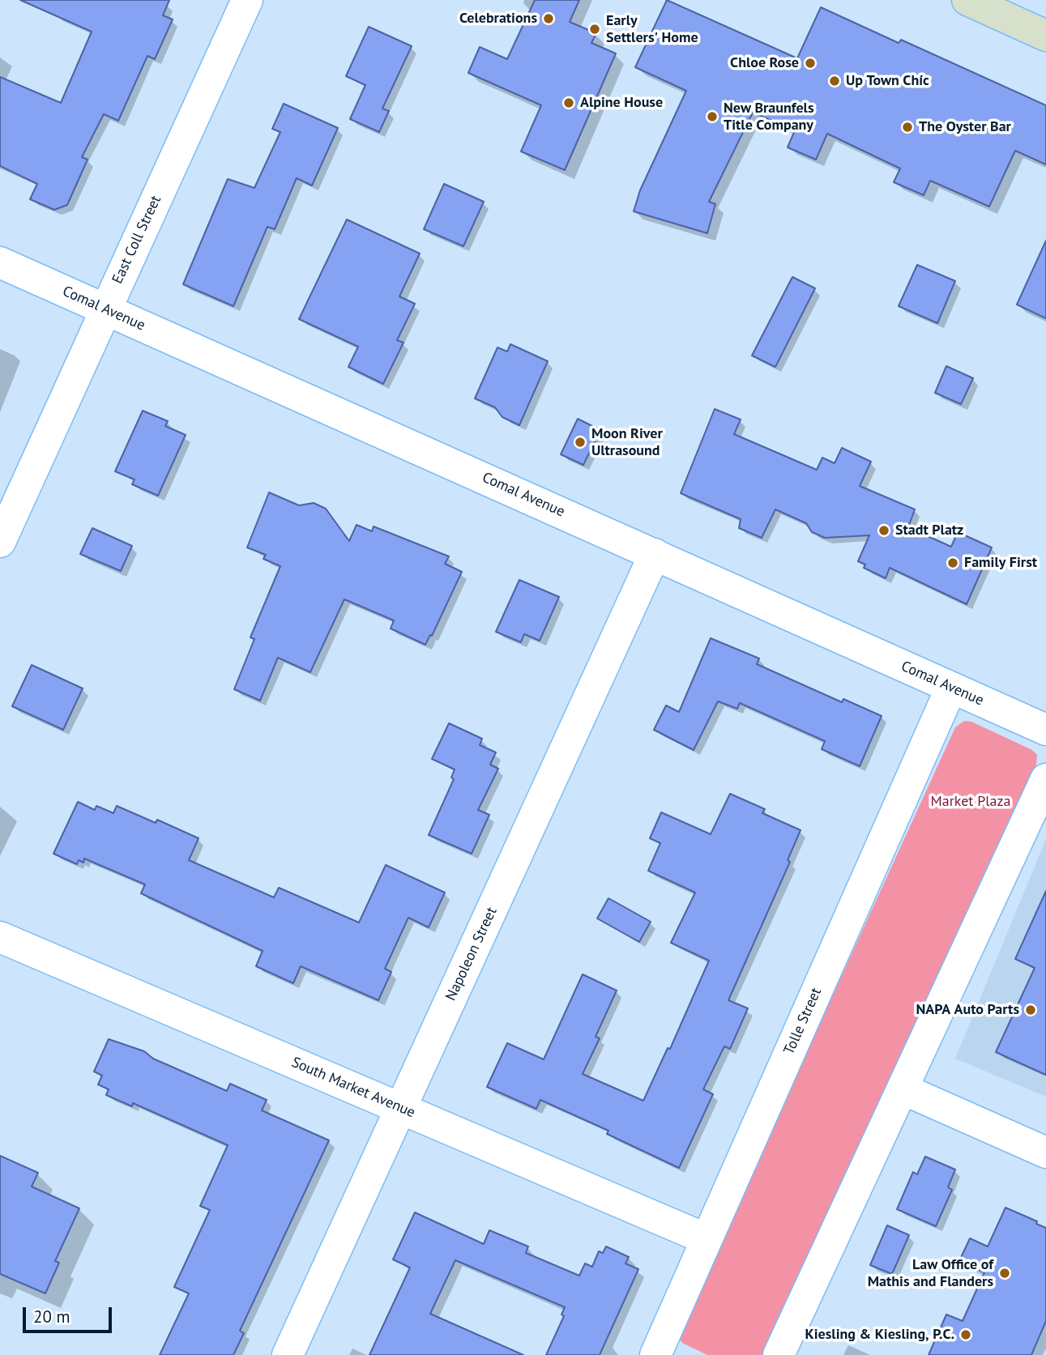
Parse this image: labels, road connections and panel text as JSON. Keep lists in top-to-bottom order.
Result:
{
  "streets": {
    "street": [
      "East Coll Street",
      "Comal Avenue",
      "Napoleon Street",
      "Tolle Street",
      "South Market Avenue"
    ]
  },
  "crossings": [
    ["East Coll Street", "Comal Avenue"],
    ["Comal Avenue", "Napoleon Street"],
    ["Comal Avenue", "Tolle Street"],
    ["Napoleon Street", "South Market Avenue"],
    ["Tolle Street", "South Market Avenue"]
  ],
  "parks": ["Market Plaza"],
  "places": [
    "Celebrations",
    "Early Settlers' Home",
    "Chloe Rose",
    "Up Town Chíc",
    "Alpine House",
    "New Braunfels Title Company",
    "The Oyster Bar",
    "Moon River Ultrasound",
    "Stadt Platz",
    "Family First",
    "NAPA Auto Parts",
    "Law Office of Mathis and Flanders",
    "Kiesling & Kiesling, P.C."
  ],
  "scale_bar": "20 m"
}
